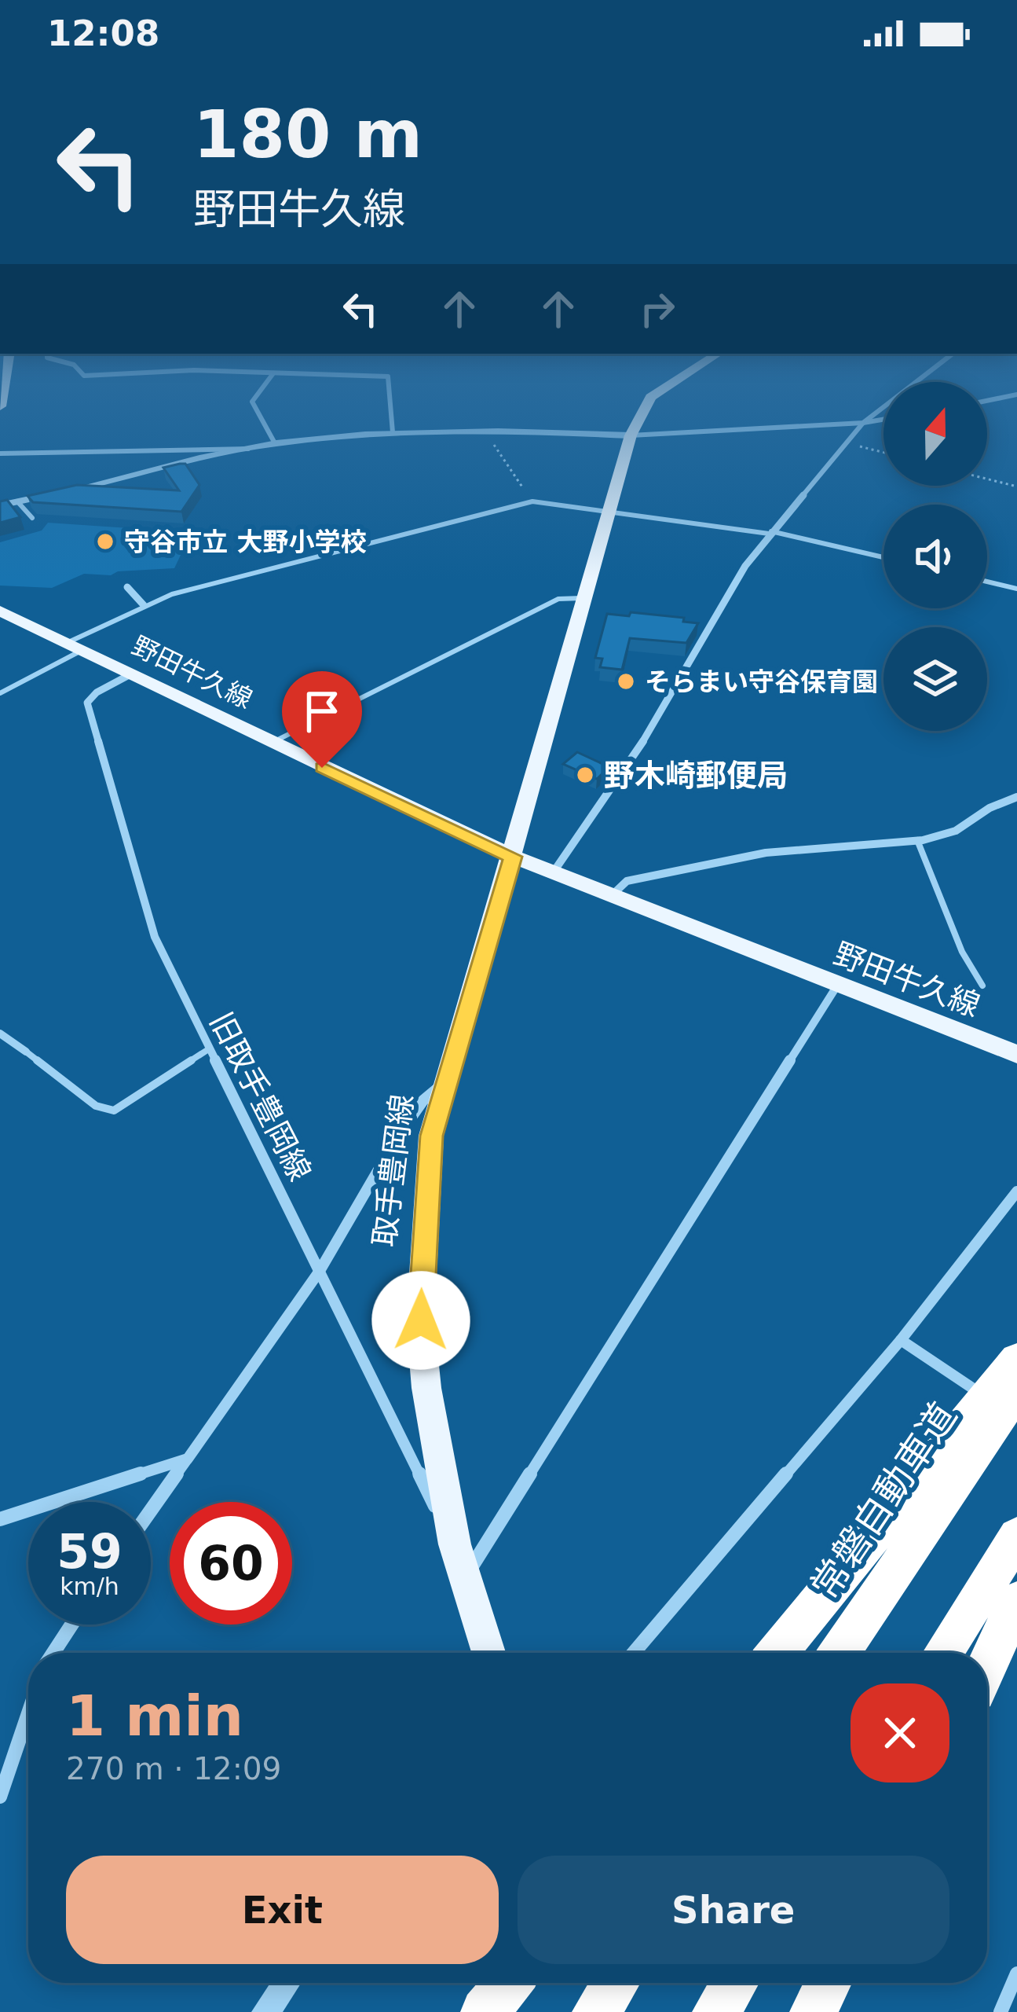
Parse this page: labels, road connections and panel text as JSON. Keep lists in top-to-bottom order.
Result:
{
  "streets": {
    "highway": ["常磐自動車道"],
    "main road": ["野田牛久線", "取手豊岡線"],
    "street": ["旧取手豊岡線"]
  },
  "crossings": [
    ["野田牛久線", "旧取手豊岡線"],
    ["野田牛久線", "取手豊岡線"],
    ["旧取手豊岡線", "取手豊岡線"]
  ],
  "places": ["守谷市立 大野小学校", "そらまい守谷保育園", "野木崎郵便局"],
  "north": "top",
  "page": {
    "status": "12:08",
    "turn": ["180 m", "野田牛久線"],
    "speed": "59 km/h",
    "limit": "60",
    "heading": ["1 min", "270 m · 12:09"],
    "buttons": ["Exit", "Share"]
  }
}
